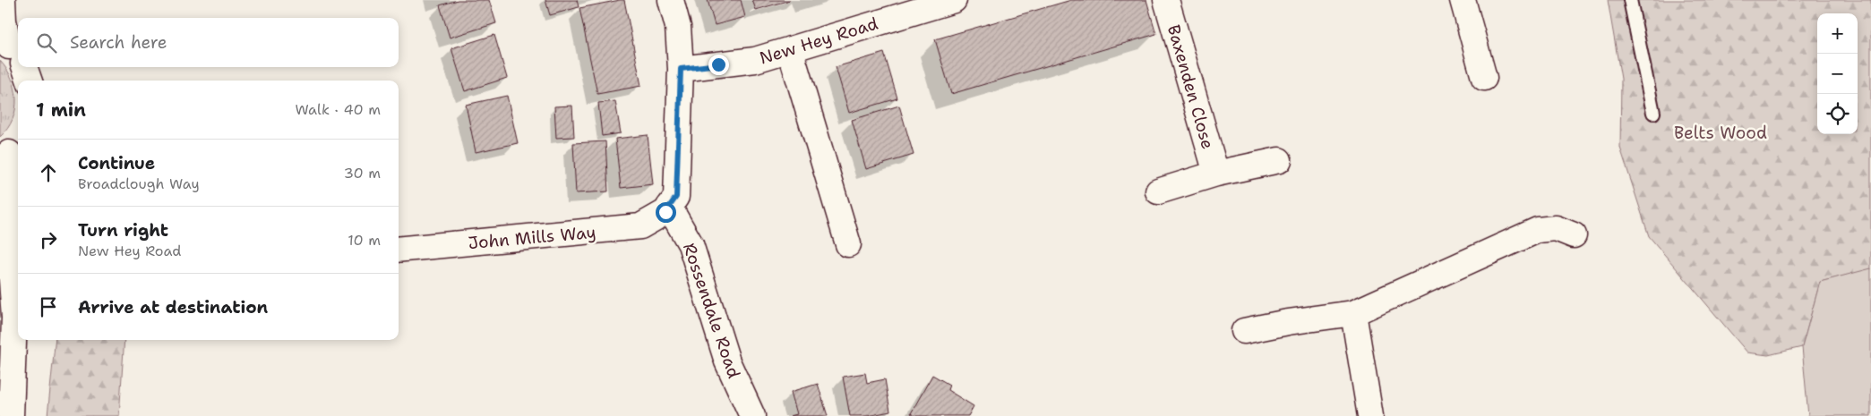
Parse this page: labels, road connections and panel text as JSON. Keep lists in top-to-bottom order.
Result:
{
  "streets": {
    "street": [
      "New Hey Road",
      "Baxenden Close",
      "John Mills Way",
      "Rossendale Road"
    ]
  },
  "crossings": [
    ["John Mills Way", "Rossendale Road"]
  ],
  "parks": ["Belts Wood"],
  "page": {
    "map_buttons": ["+", "−"],
    "search": "Search here",
    "heading": ["1 min", "Walk · 40 m"],
    "list": [
      ["Continue", "Broadclough Way", "30 m"],
      ["Turn right", "New Hey Road", "10 m"],
      "Arrive at destination"
    ]
  }
}
